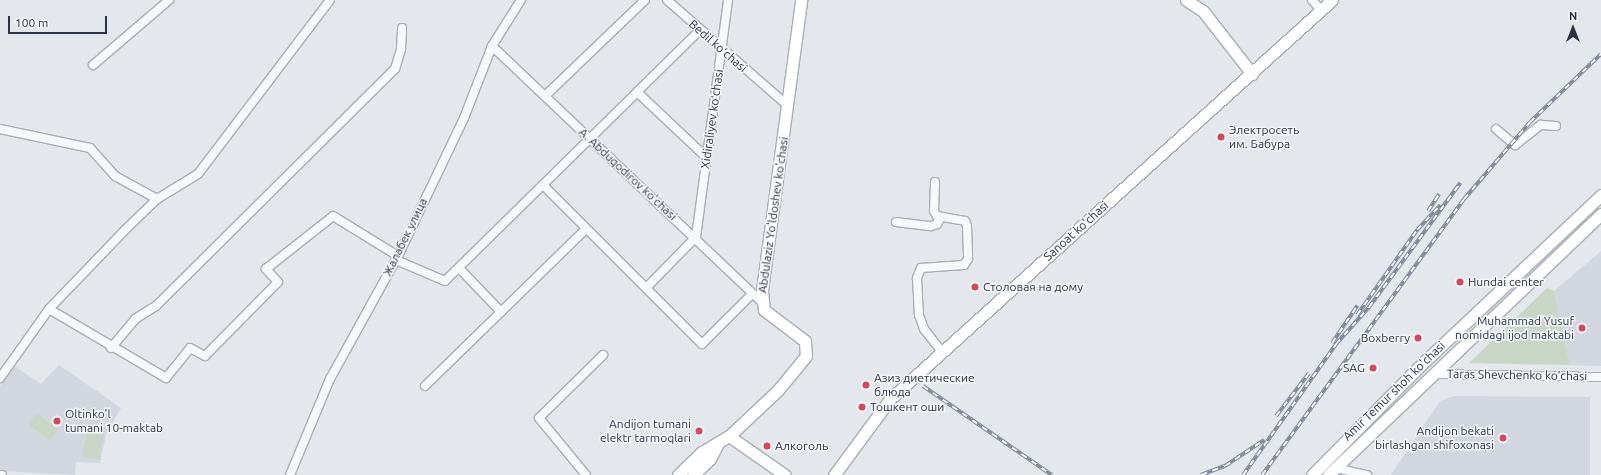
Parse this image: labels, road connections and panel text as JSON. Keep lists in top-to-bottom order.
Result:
{
  "streets": {
    "main road": ["Abdulaziz Yoʻldoshev koʻchasi", "Sanoat ko'chasi", "Amir Temur shoh ko'chasi"],
    "street": [
      "Bedil koʻchasi",
      "Xidiraliyev koʻchasi",
      "A. Abduqodirov koʻchasi",
      "Жалабек улица",
      "Taras Shevchenko ko'chasi"
    ]
  },
  "crossings": [
    ["Bedil koʻchasi", "Xidiraliyev koʻchasi"],
    ["Bedil koʻchasi", "Abdulaziz Yoʻldoshev koʻchasi"],
    ["Xidiraliyev koʻchasi", "A. Abduqodirov koʻchasi"],
    ["A. Abduqodirov koʻchasi", "Abdulaziz Yoʻldoshev koʻchasi"],
    ["A. Abduqodirov koʻchasi", "Жалабек улица"],
    ["Taras Shevchenko ko'chasi", "Amir Temur shoh ko'chasi"]
  ],
  "places": [
    "Электросеть им. Бабура",
    "Hundai center",
    "Столовая на дому",
    "Muhammad Yusuf nomidagi ijod maktabi",
    "Boxberry",
    "SAG",
    "Азиз диетические блюда",
    "Тошкент оши",
    "Oltinko'l tumani 10-maktab",
    "Andijon tumani elektr tarmoqlari",
    "Аndijon bekati birlashgan shifoxonasi",
    "Алкоголь"
  ],
  "scale_bar": "100 m",
  "north": "top"
}
